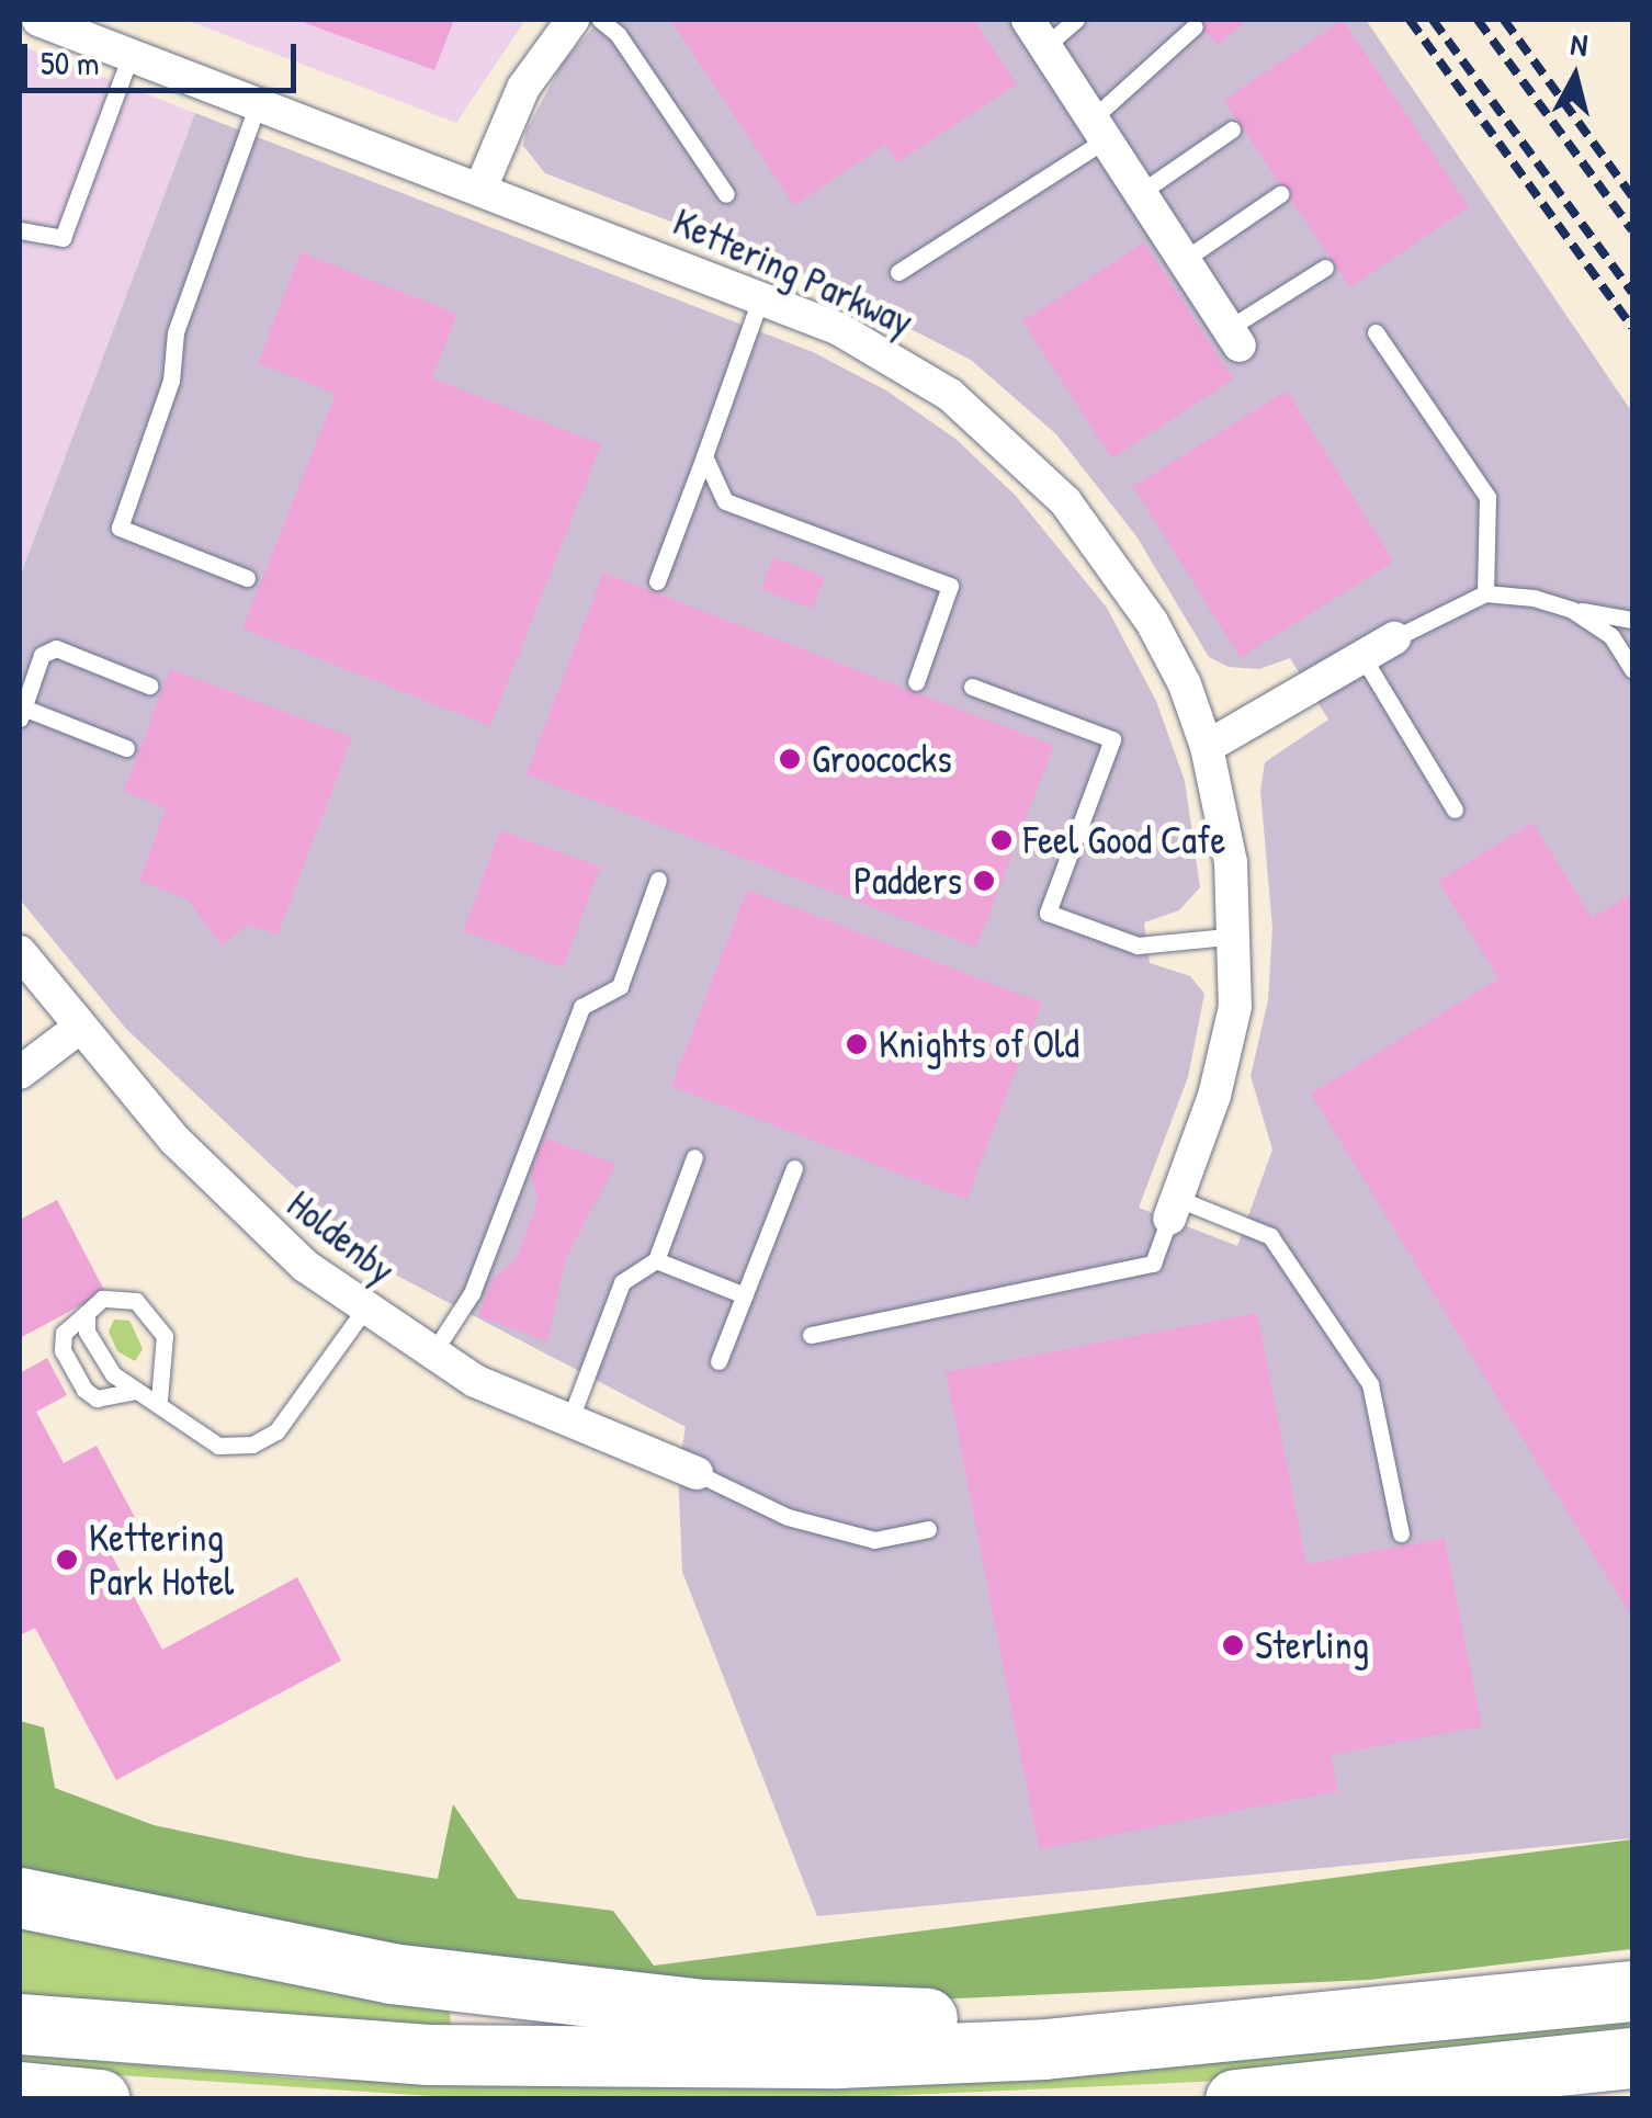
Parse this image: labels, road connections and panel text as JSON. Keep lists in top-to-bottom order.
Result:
{
  "streets": {
    "street": ["Kettering Parkway", "Holdenby"]
  },
  "places": [
    "Groococks",
    "Feel Good Cafe",
    "Padders",
    "Knights of Old",
    "Kettering Park Hotel",
    "Sterling"
  ],
  "scale_bar": "50 m",
  "north": "top"
}
